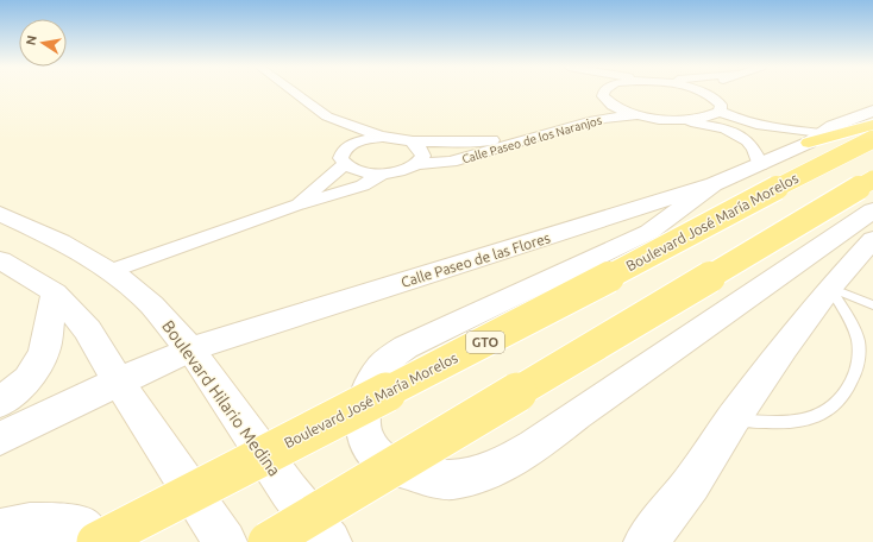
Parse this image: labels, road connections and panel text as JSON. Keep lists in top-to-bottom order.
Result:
{
  "streets": {
    "main road": ["Boulevard José María Morelos", "GTO"],
    "street": ["Calle Paseo de los Naranjos", "Calle Paseo de las Flores", "Boulevard Hilario Medina"]
  },
  "crossings": [
    ["Calle Paseo de las Flores", "Boulevard Hilario Medina"]
  ],
  "north": "left"
}
